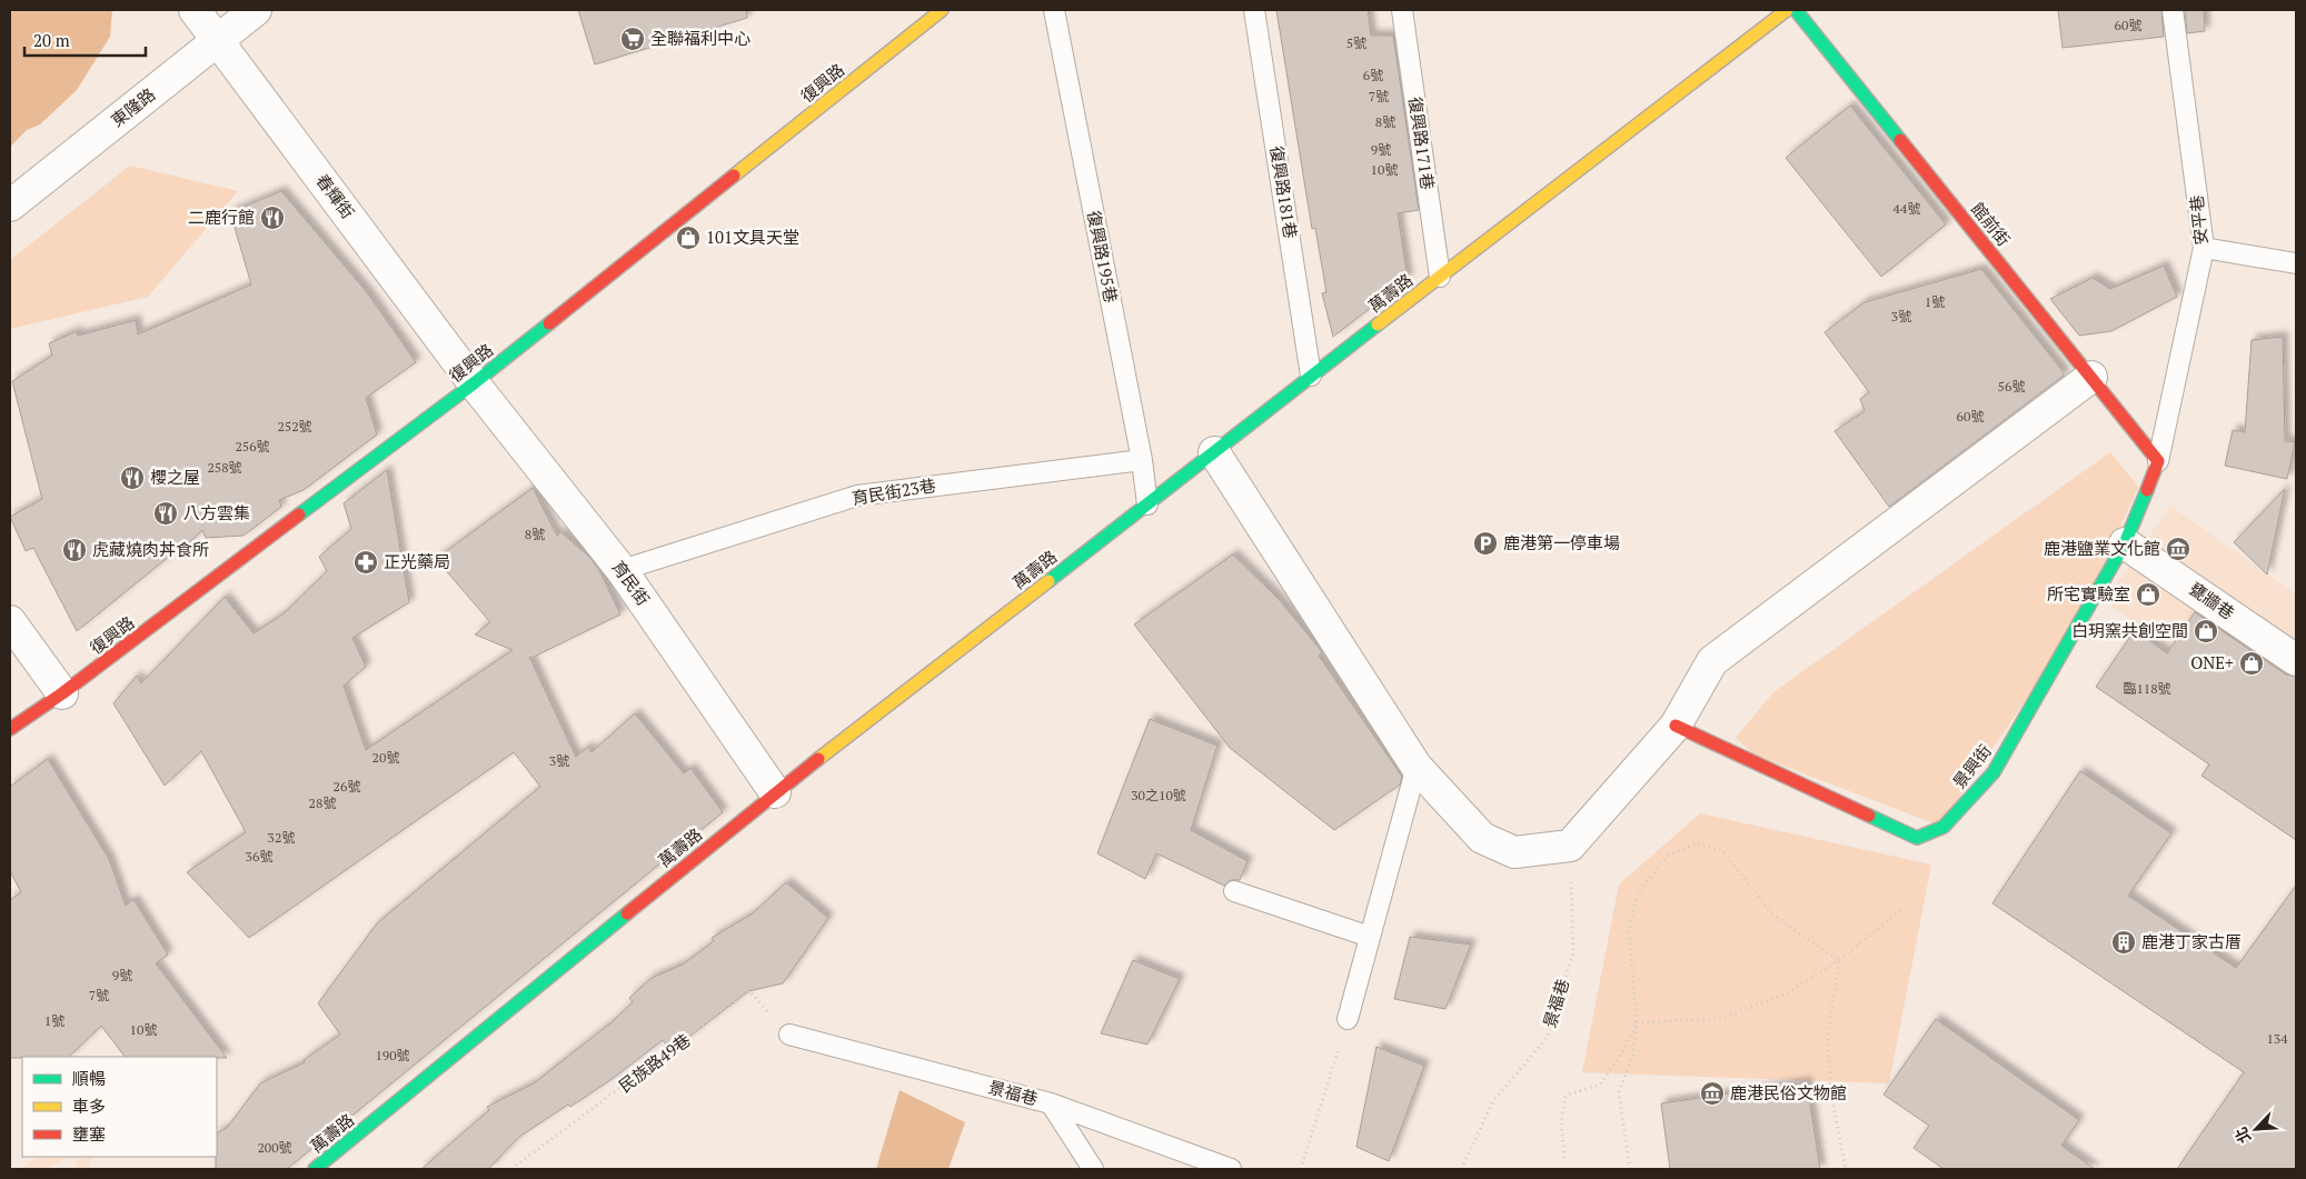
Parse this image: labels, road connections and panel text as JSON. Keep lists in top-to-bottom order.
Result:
{
  "streets": {
    "street": [
      "復興路",
      "東隆路",
      "春輝街",
      "館前街",
      "萬壽路",
      "育民街",
      "甕牆巷",
      "景興街"
    ],
    "lane": [
      "復興路171巷",
      "復興路181巷",
      "安平巷",
      "復興路195巷",
      "育民街23巷",
      "景福巷"
    ],
    "path": ["民族路49巷"]
  },
  "crossings": [
    ["復興路", "春輝街"],
    ["復興路", "育民街"],
    ["東隆路", "春輝街"],
    ["復興路171巷", "萬壽路"],
    ["復興路181巷", "萬壽路"],
    ["春輝街", "育民街"],
    ["安平巷", "館前街"],
    ["安平巷", "景興街"],
    ["館前街", "景興街"],
    ["復興路195巷", "萬壽路"],
    ["復興路195巷", "育民街23巷"],
    ["萬壽路", "育民街"],
    ["育民街23巷", "育民街"],
    ["甕牆巷", "景興街"],
    ["景福巷", "民族路49巷"]
  ],
  "places": {
    "supermarket": ["全聯福利中心"],
    "restaurant": [
      "二鹿行館",
      "櫻之屋",
      "八方雲集",
      "虎藏燒肉丼食所"
    ],
    "shop": [
      "101文具天堂",
      "所宅實驗室",
      "白玥窯共創空間",
      "ONE+"
    ],
    "parking": ["鹿港第一停車場"],
    "museum": ["鹿港鹽業文化館", "鹿港民俗文物館"],
    "pharmacy": ["正光藥局"],
    "building": ["鹿港丁家古厝"]
  },
  "house_numbers": [
    "60號",
    "5號",
    "6號",
    "7號",
    "8號",
    "9號",
    "10號",
    "44號",
    "1號",
    "3號",
    "56號",
    "60號",
    "252號",
    "256號",
    "258號",
    "8號",
    "臨118號",
    "20號",
    "3號",
    "26號",
    "30之10號",
    "28號",
    "32號",
    "36號",
    "9號",
    "7號",
    "1號",
    "10號",
    "134",
    "190號",
    "200號"
  ],
  "legend": ["順暢", "車多", "壅塞"],
  "scale_bar": "20 m",
  "north": "bottom left"
}
